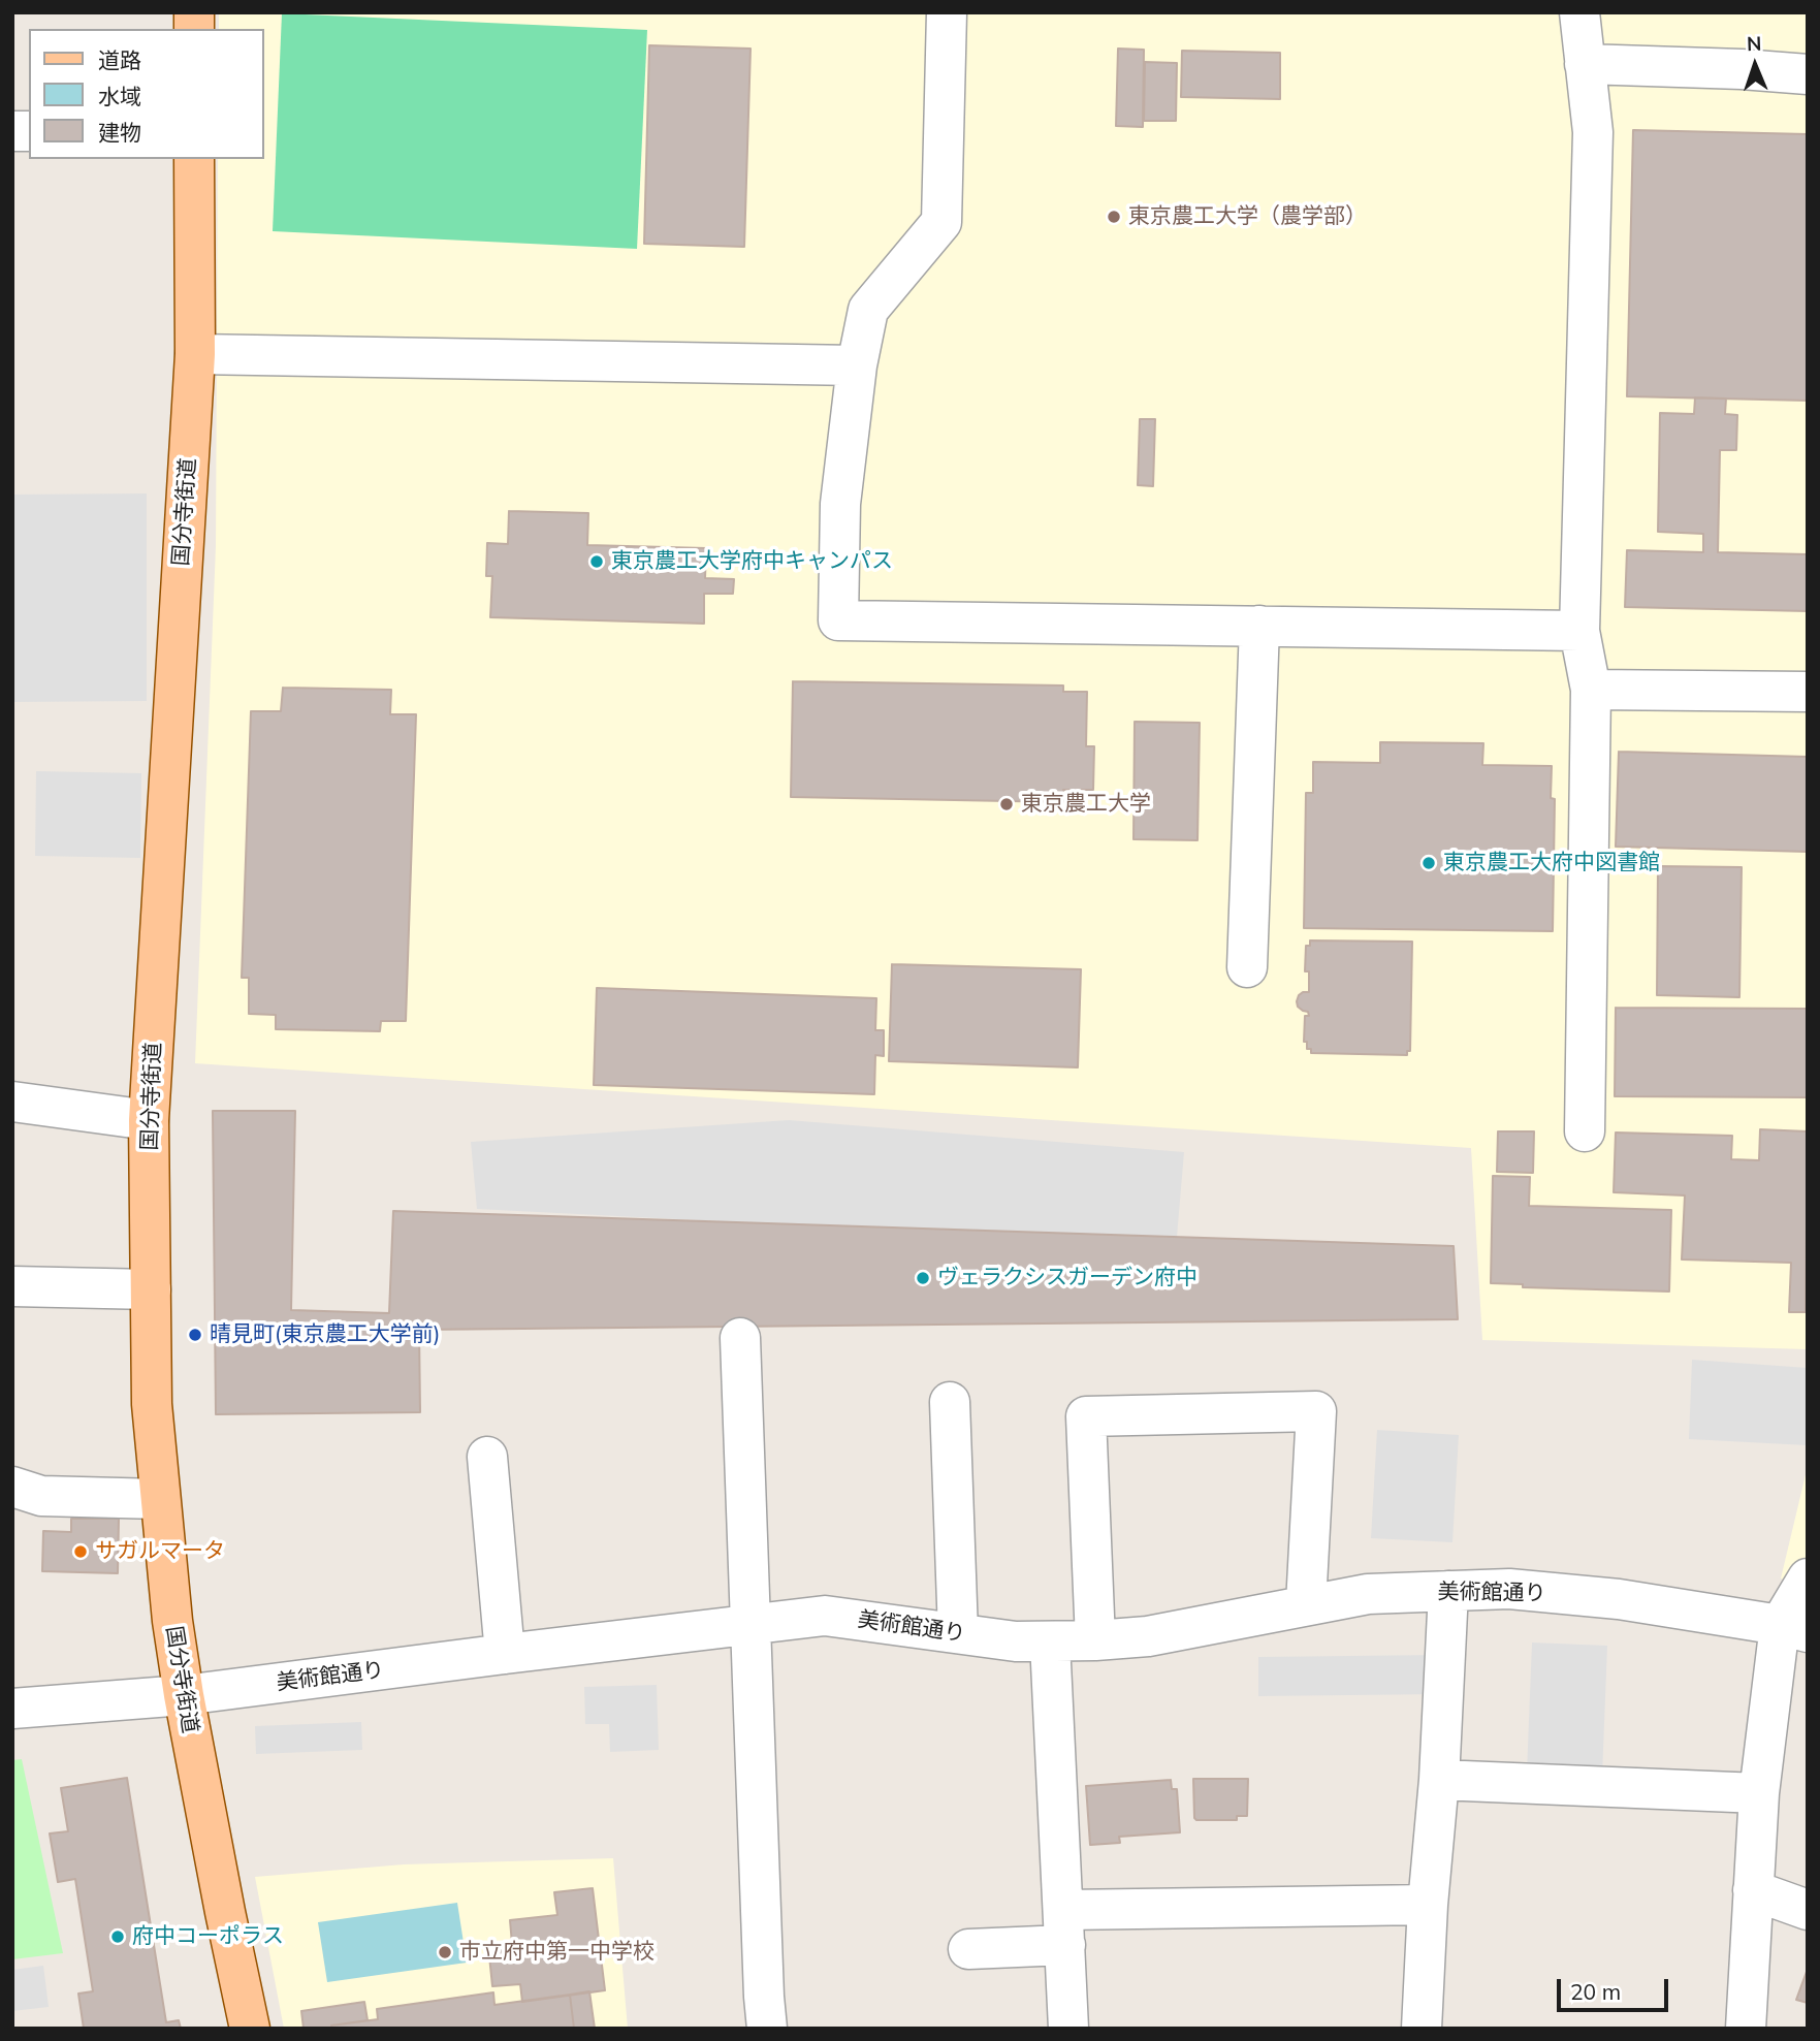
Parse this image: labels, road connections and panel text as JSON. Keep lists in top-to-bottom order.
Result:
{
  "streets": {
    "main road": ["国分寺街道"],
    "street": ["美術館通り"]
  },
  "crossings": [
    ["国分寺街道", "美術館通り"]
  ],
  "places": [
    "東京農工大学（農学部）",
    "東京農工大学府中キャンパス",
    "東京農工大学",
    "東京農工大府中図書館",
    "ヴェラクシスガーデン府中",
    "晴見町(東京農工大学前)",
    "サガルマータ",
    "府中コーポラス",
    "市立府中第一中学校"
  ],
  "legend": ["道路", "水域", "建物"],
  "scale_bar": "20 m",
  "north": "top"
}
